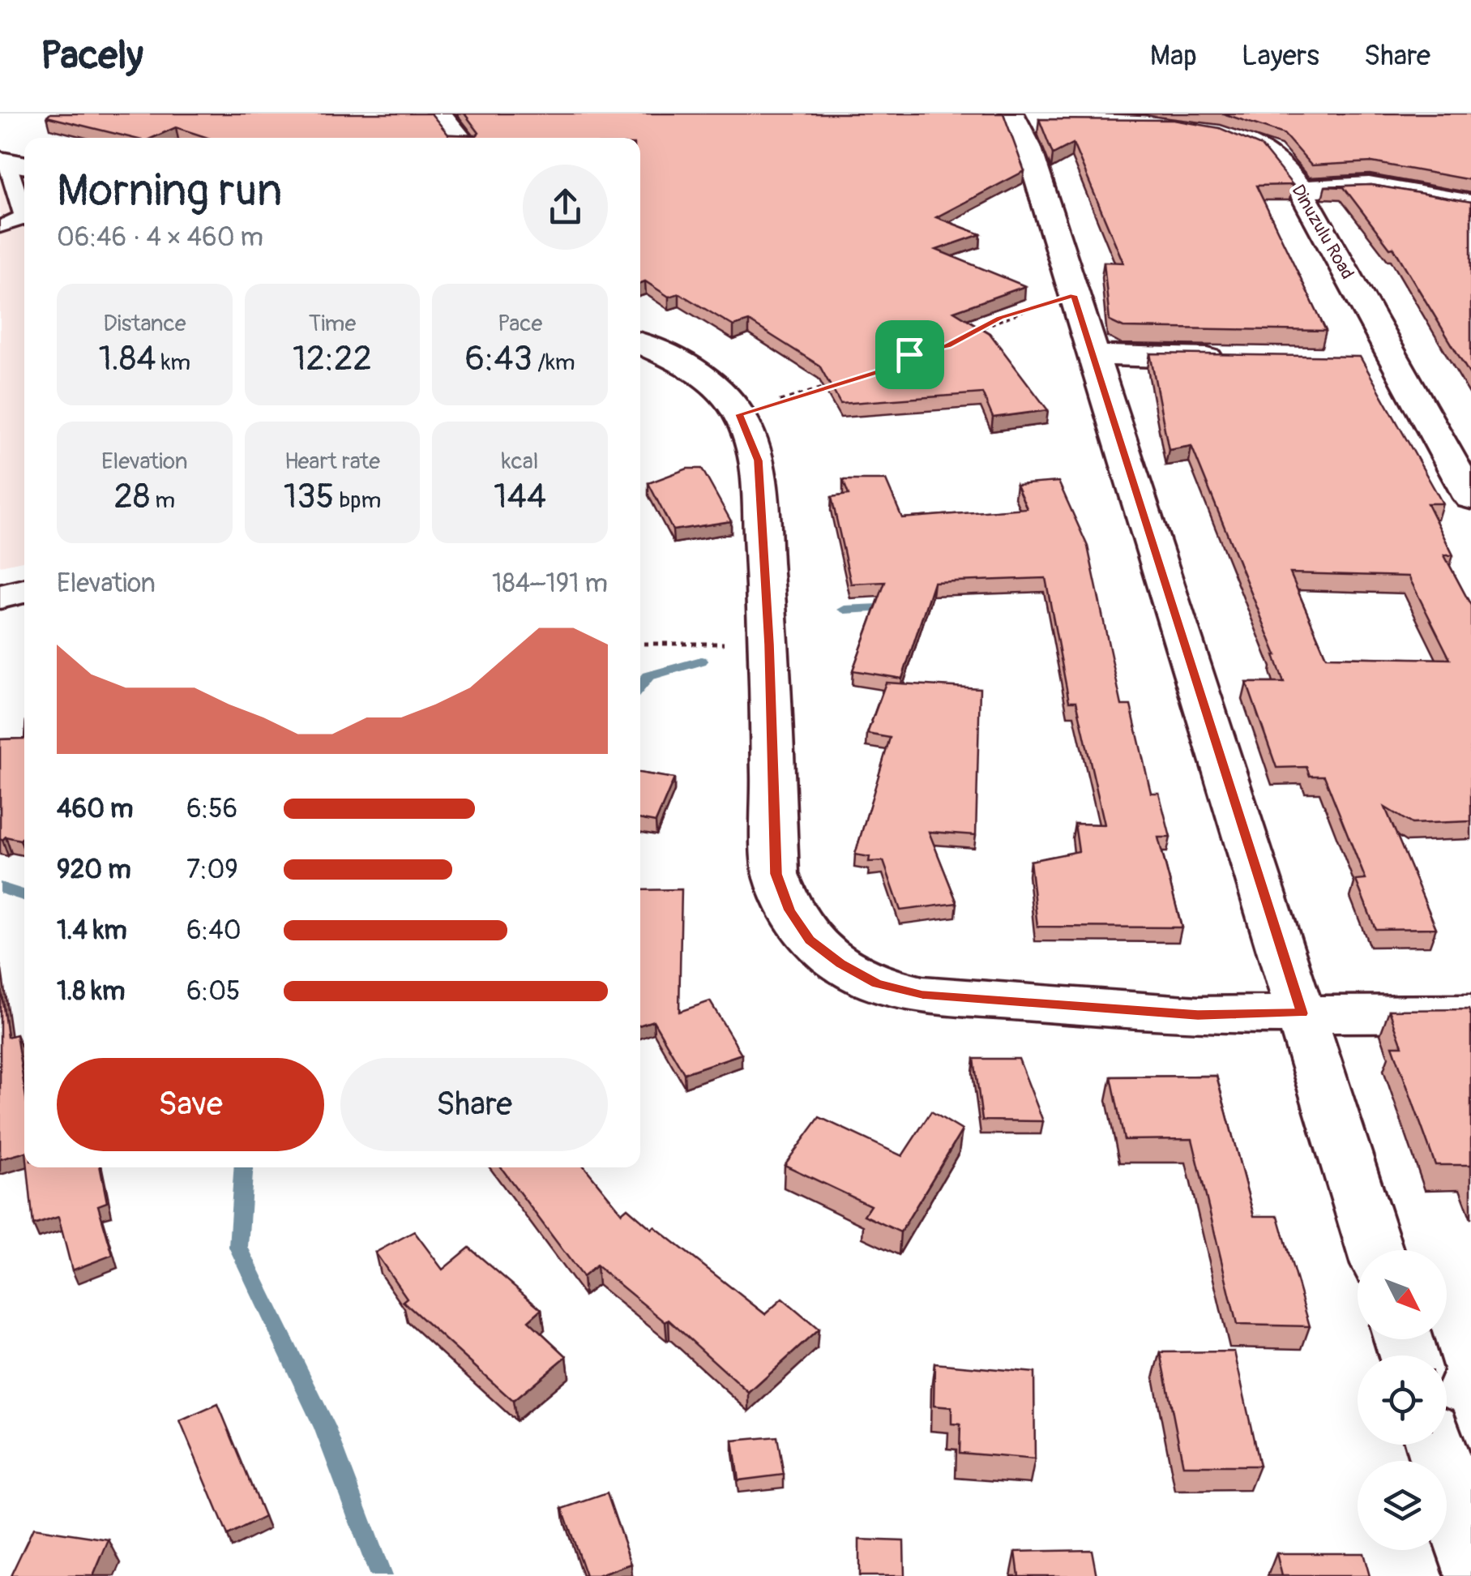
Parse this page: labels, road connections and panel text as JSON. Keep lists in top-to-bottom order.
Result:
{
  "streets": {
    "street": ["Dinuzulu Road"]
  },
  "north": "bottom right",
  "page": {
    "header": "Pacely",
    "nav": ["Map", "Layers", "Share"],
    "heading": ["Morning run", "06:46 · 4 × 460 m"],
    "stats": [
      ["Distance", "1.84 km"],
      ["Time", "12:22"],
      ["Pace", "6:43 /km"],
      ["Elevation", "28 m"],
      ["Heart rate", "135 bpm"],
      ["kcal", "144"]
    ],
    "chart": ["Elevation", "184–191 m"],
    "list": [
      {
        "name": "460 m",
        "note": "6:56"
      },
      {
        "name": "920 m",
        "note": "7:09"
      },
      {
        "name": "1.4 km",
        "note": "6:40"
      },
      {
        "name": "1.8 km",
        "note": "6:05"
      }
    ],
    "buttons": ["Save", "Share"]
  }
}
